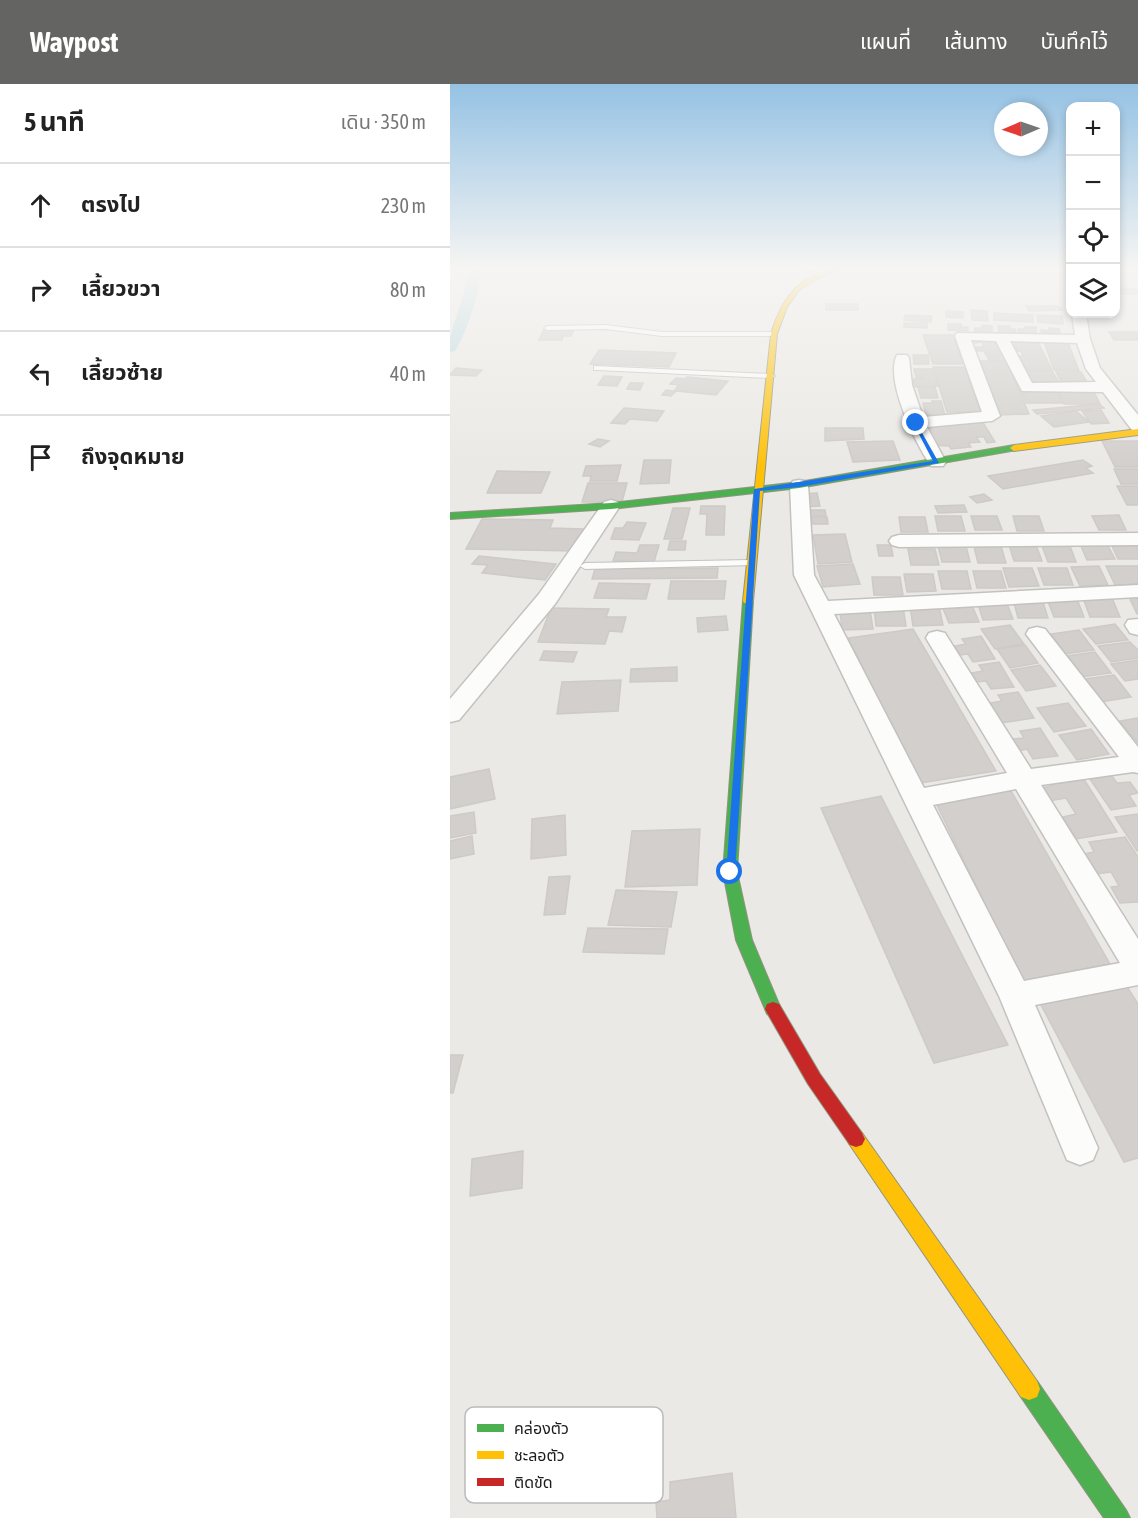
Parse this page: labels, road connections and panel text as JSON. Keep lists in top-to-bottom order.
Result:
{
  "legend": ["คล่องตัว", "ชะลอตัว", "ติดขัด"],
  "north": "left",
  "page": {
    "header": "Waypost",
    "nav": ["แผนที่", "เส้นทาง", "บันทึกไว้"],
    "heading": ["5 นาที", "เดิน · 350 m"],
    "map_buttons": ["+", "−"],
    "list": [
      ["ตรงไป", "230 m"],
      ["เลี้ยวขวา", "80 m"],
      ["เลี้ยวซ้าย", "40 m"],
      "ถึงจุดหมาย"
    ]
  }
}
